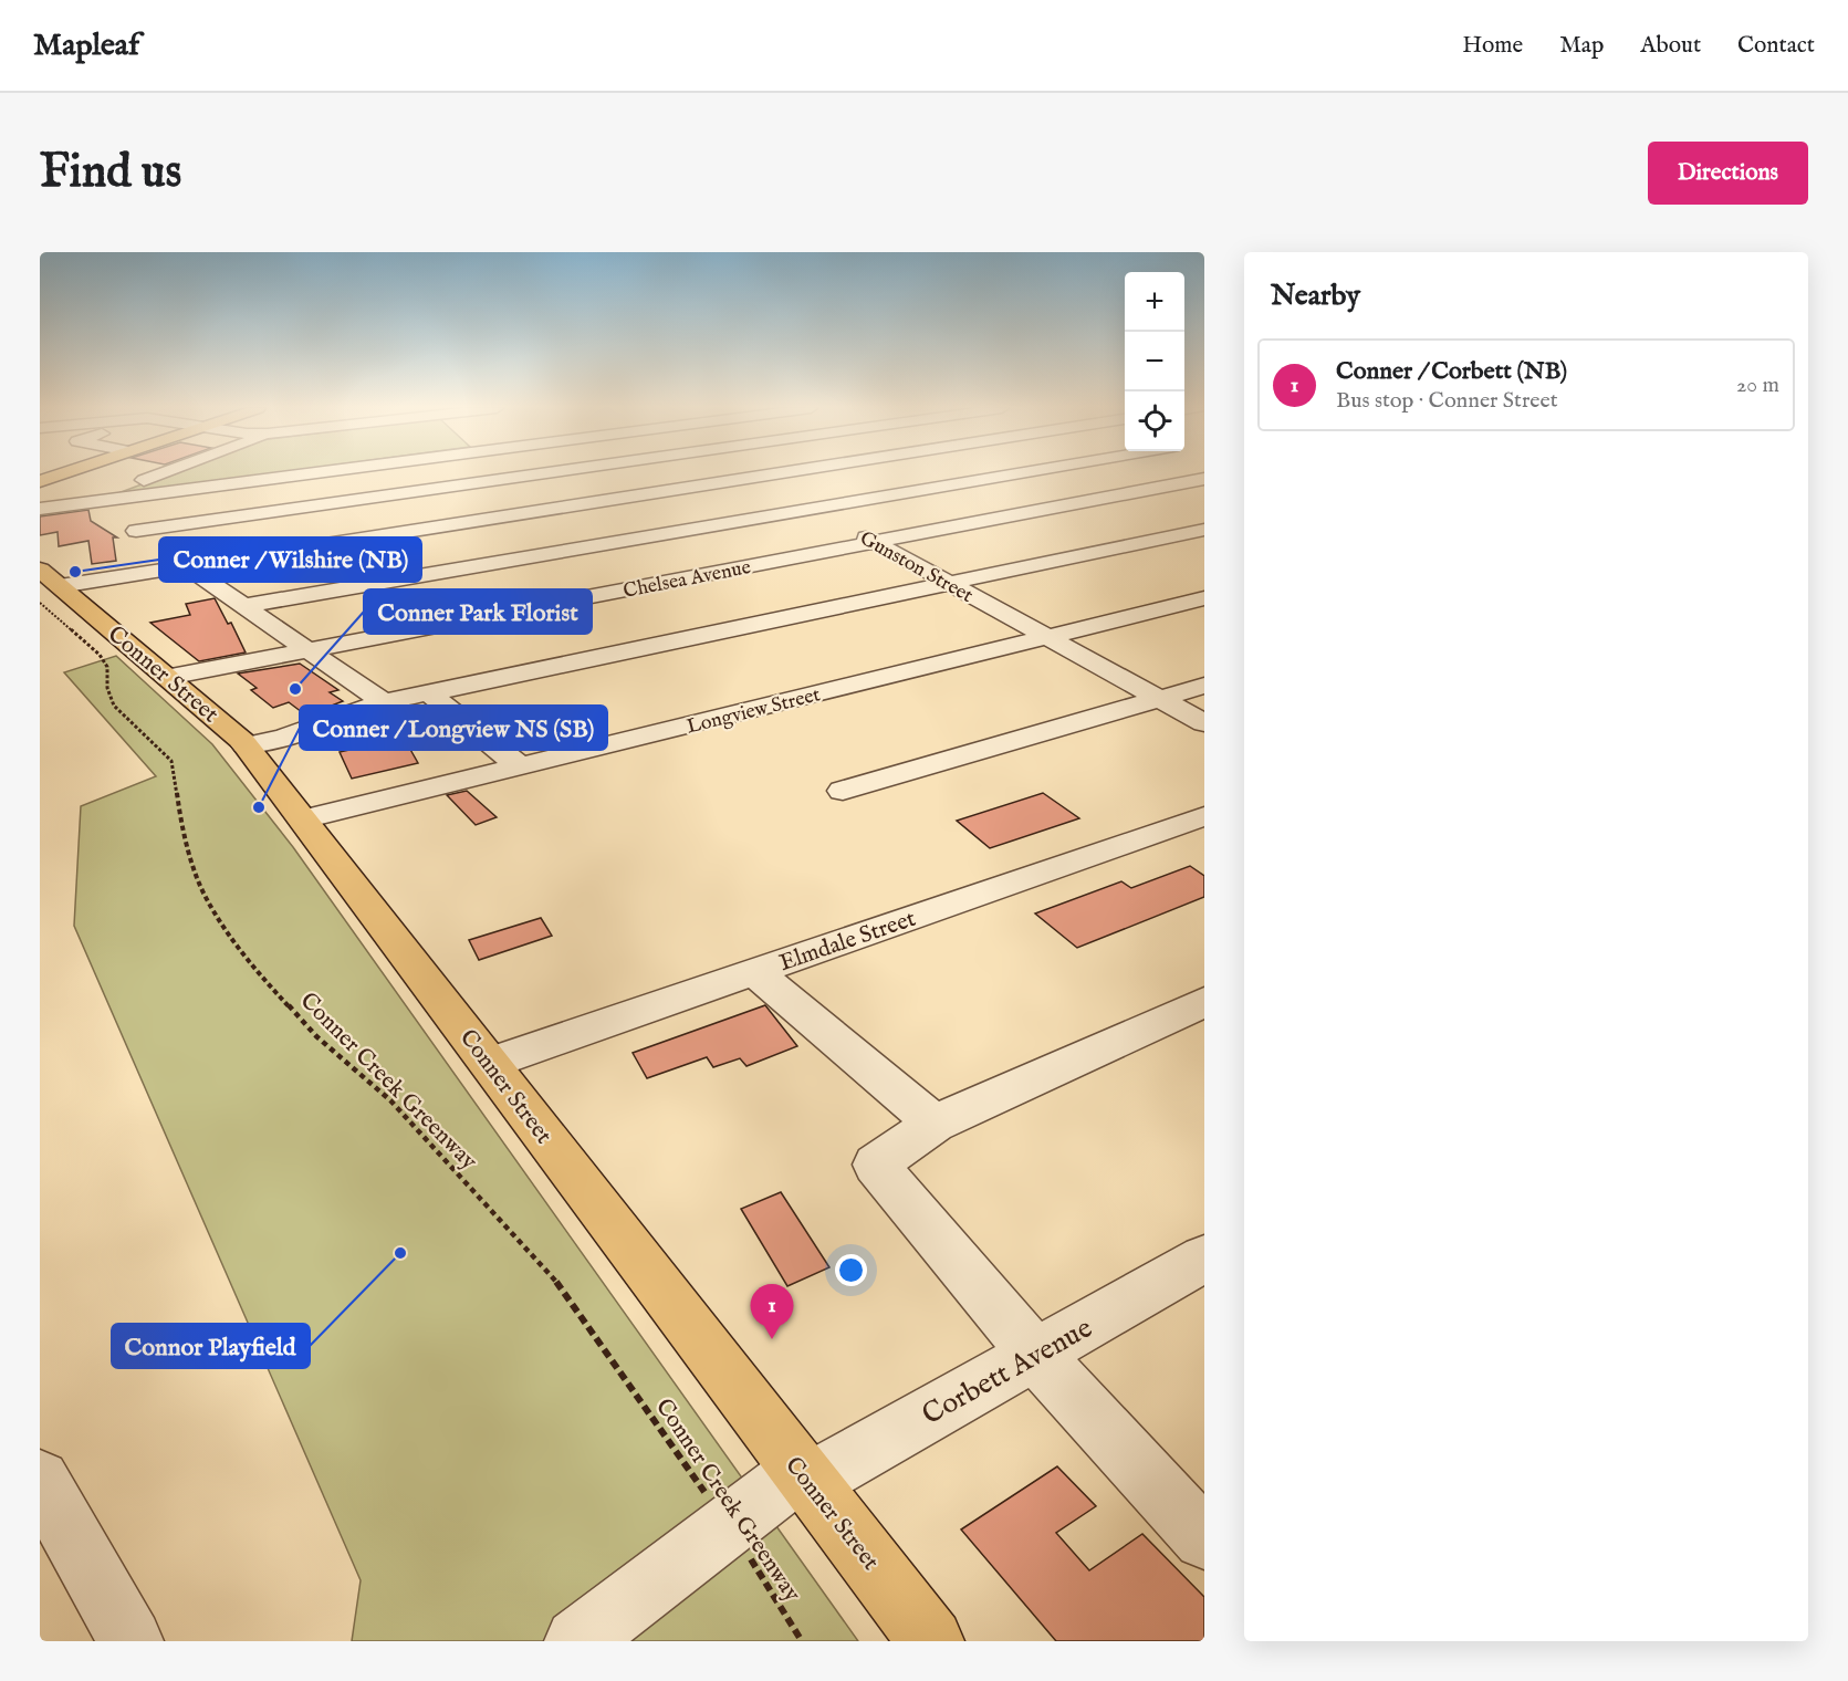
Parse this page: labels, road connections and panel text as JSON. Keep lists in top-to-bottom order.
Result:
{
  "streets": {
    "main road": ["Conner Street"],
    "street": [
      "Gunston Street",
      "Chelsea Avenue",
      "Longview Street",
      "Elmdale Street",
      "Corbett Avenue"
    ],
    "path": ["Conner Creek Greenway"]
  },
  "crossings": [
    ["Gunston Street", "Chelsea Avenue"],
    ["Gunston Street", "Longview Street"],
    ["Chelsea Avenue", "Conner Street"],
    ["Conner Street", "Longview Street"],
    ["Conner Street", "Elmdale Street"],
    ["Conner Street", "Corbett Avenue"],
    ["Conner Creek Greenway", "Corbett Avenue"]
  ],
  "places": [
    "Conner / Wilshire (NB)",
    "Conner Park Florist",
    "Conner / Longview NS (SB)",
    "Connor Playfield"
  ],
  "page": {
    "header": "Mapleaf",
    "nav": [
      "Home",
      "Map",
      "About",
      "Contact"
    ],
    "buttons": "Directions",
    "title": "Find us",
    "heading": "Nearby",
    "map_buttons": ["+", "−"],
    "list": [
      {
        "mark": "1",
        "name": "Conner / Corbett (NB)",
        "note": "Bus stop · Conner Street",
        "value": "20 m"
      }
    ],
    "pins": "1"
  }
}
